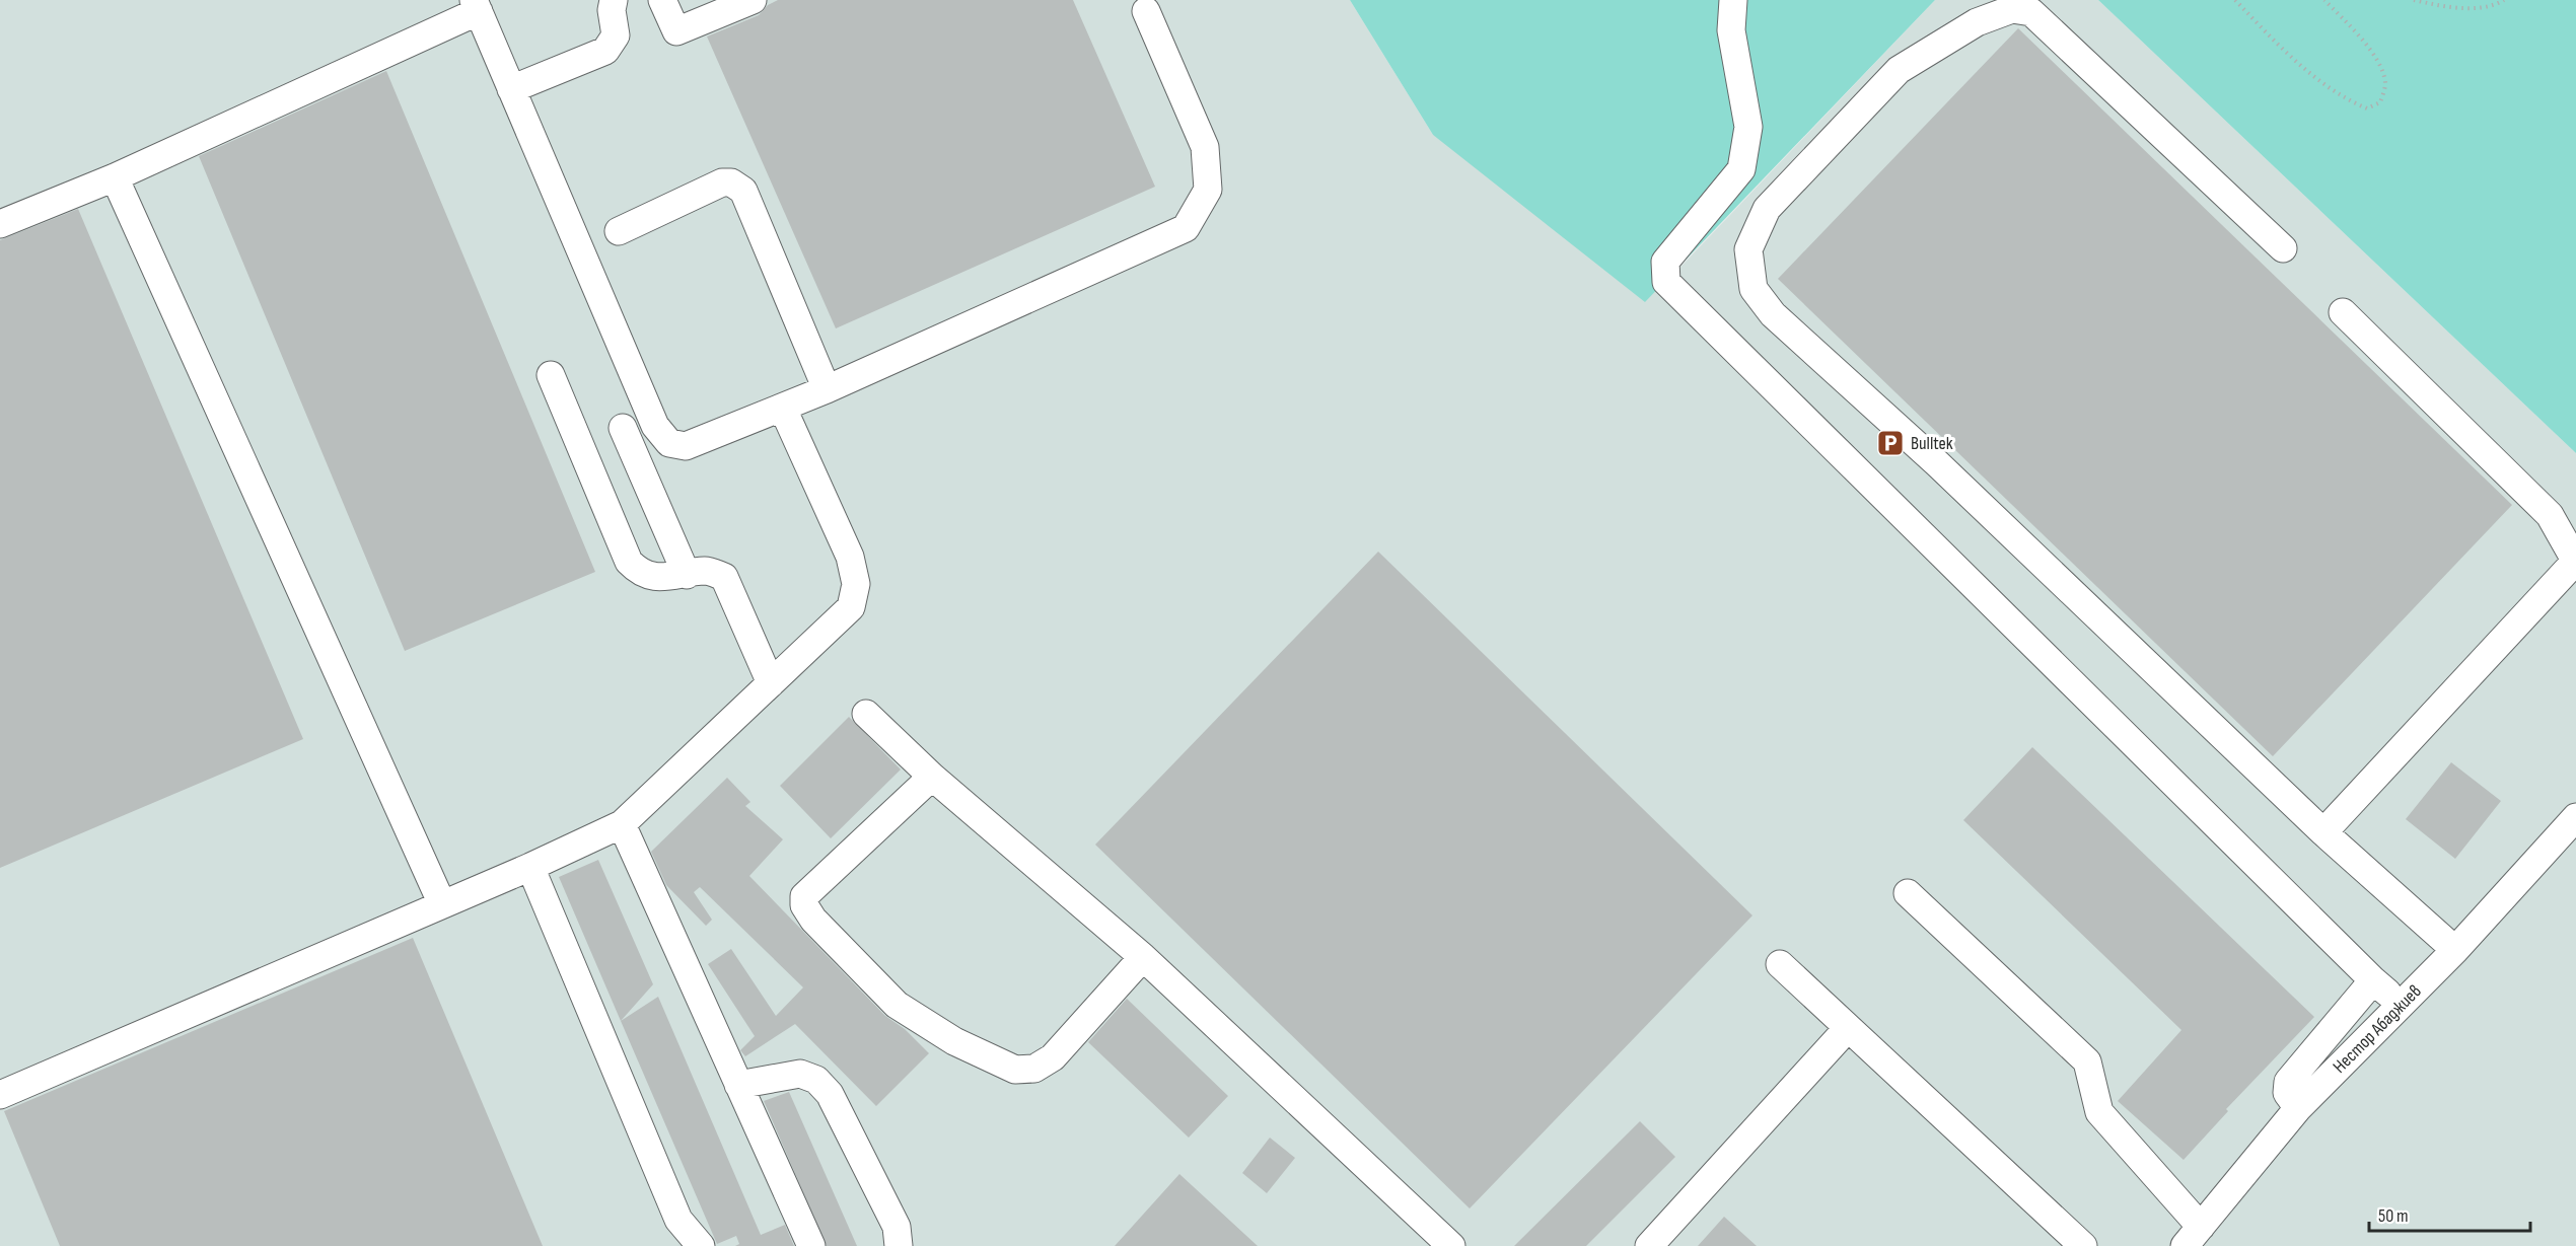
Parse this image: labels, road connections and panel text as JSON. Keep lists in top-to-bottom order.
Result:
{
  "streets": {
    "street": ["Нестор Абаджиев"]
  },
  "places": {
    "parking": ["Bulltek"]
  },
  "scale_bar": "50 m"
}
